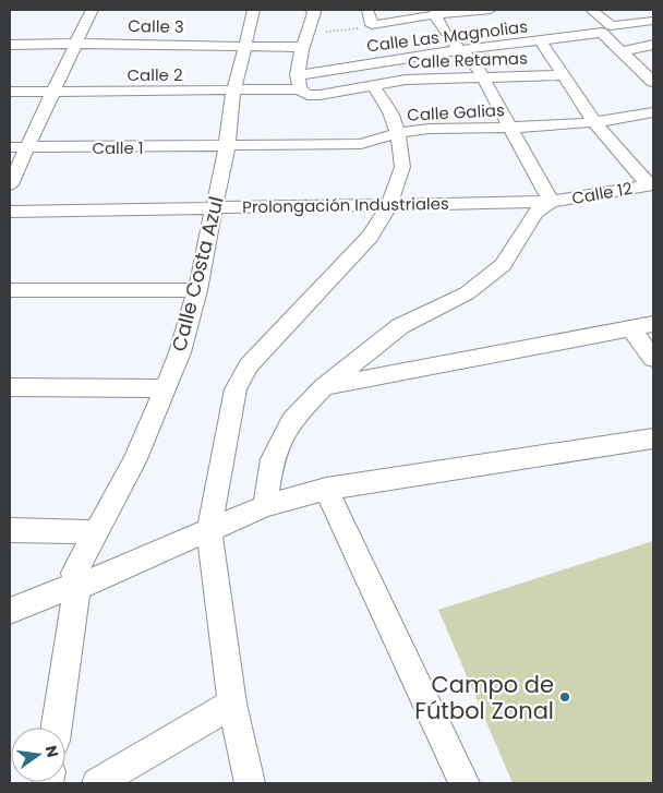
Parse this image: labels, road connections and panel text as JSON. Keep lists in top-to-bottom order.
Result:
{
  "streets": {
    "street": [
      "Calle 3",
      "Calle Las Magnolias",
      "Calle Retamas",
      "Calle 2",
      "Calle Galias",
      "Calle 1",
      "Calle 12",
      "Prolongación Industriales",
      "Calle Costa Azul"
    ]
  },
  "crossings": [
    ["Calle 3", "Calle Costa Azul"],
    ["Calle Retamas", "Calle 2"],
    ["Calle 2", "Calle Costa Azul"],
    ["Calle Galias", "Calle 1"],
    ["Calle Galias", "Calle Costa Azul"],
    ["Calle 1", "Calle Costa Azul"],
    ["Calle 12", "Prolongación Industriales"],
    ["Prolongación Industriales", "Calle Costa Azul"]
  ],
  "places": ["Campo de Fútbol Zonal"],
  "north": "right"
}
